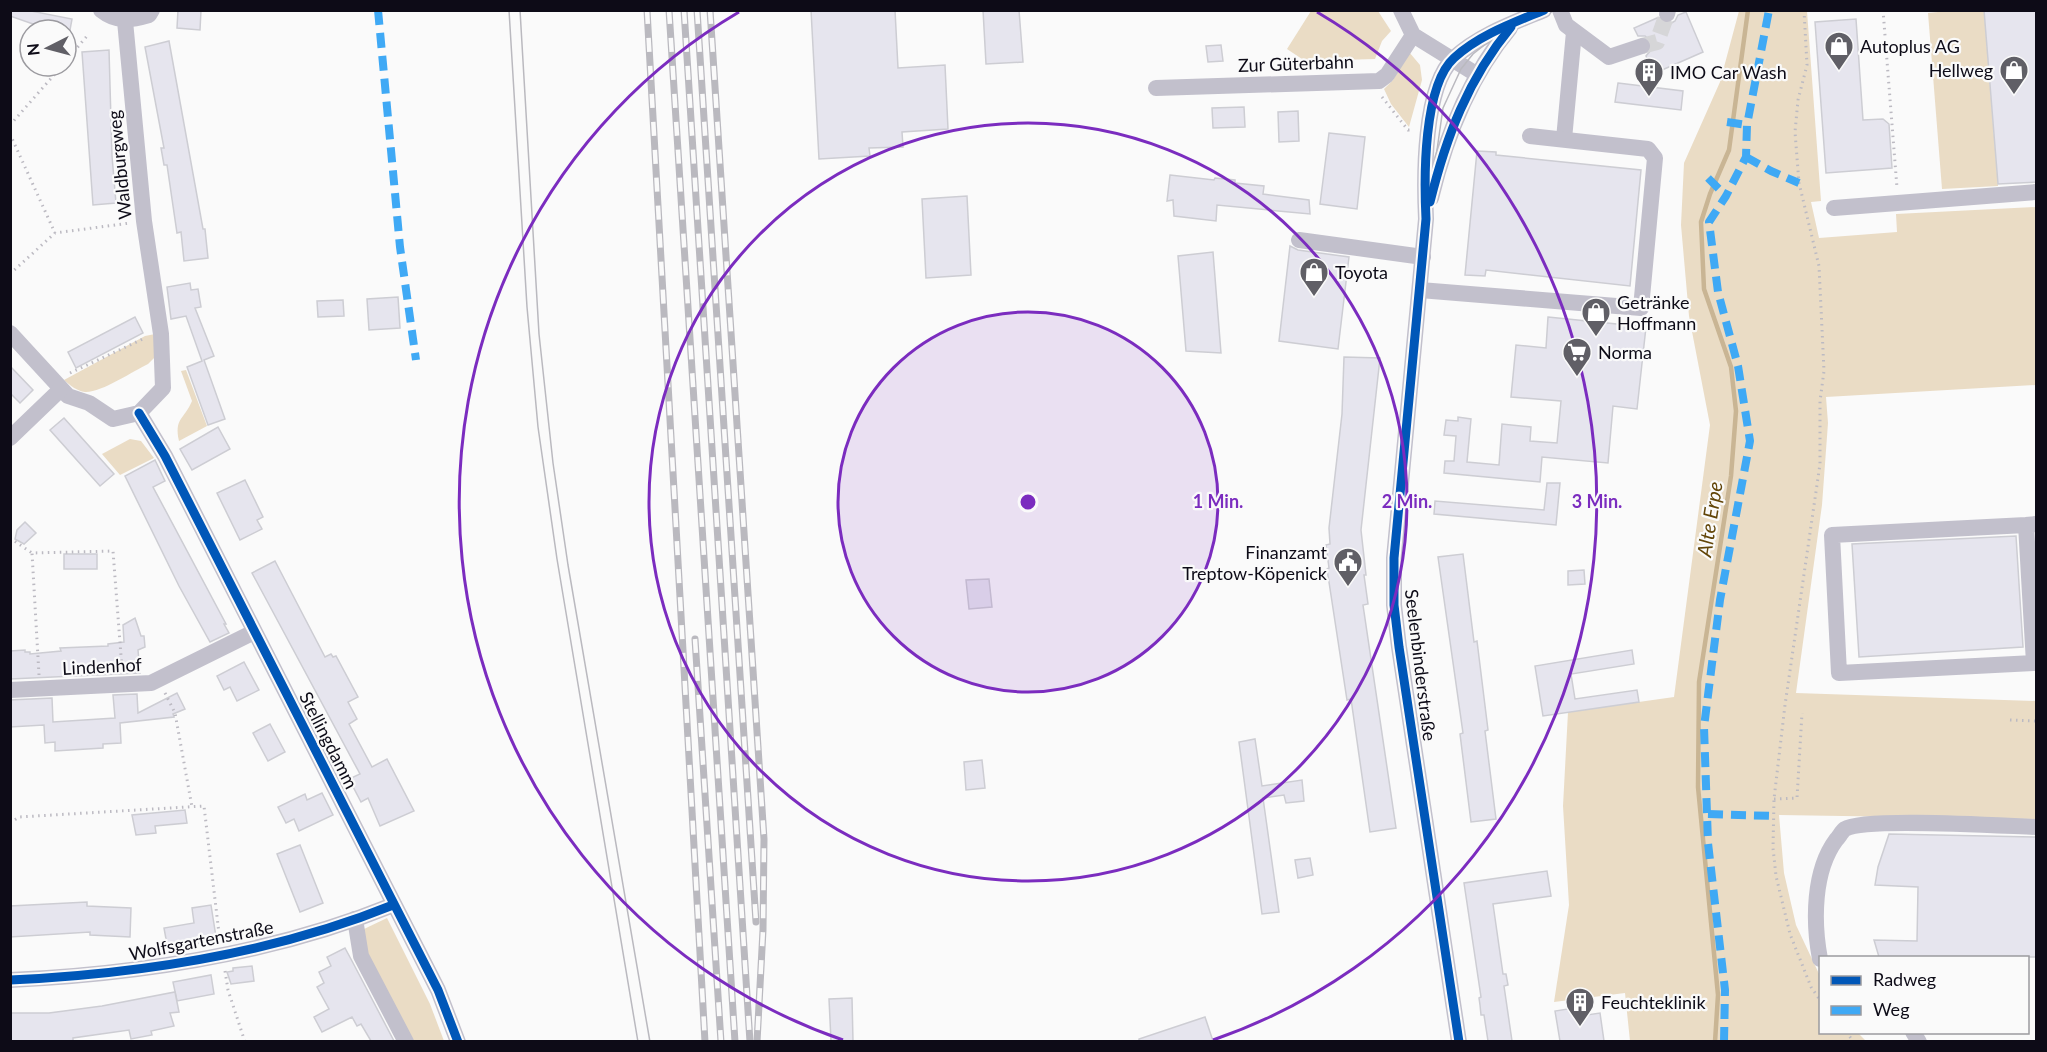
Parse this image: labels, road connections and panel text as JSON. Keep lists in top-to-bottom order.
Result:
{
  "streets": {
    "street": [
      "Zur Güterbahn",
      "Waldburgweg",
      "Seelenbinderstraße",
      "Lindenhof",
      "Stellingdamm",
      "Wolfsgartenstraße"
    ]
  },
  "crossings": [
    ["Waldburgweg", "Stellingdamm"],
    ["Lindenhof", "Stellingdamm"],
    ["Stellingdamm", "Wolfsgartenstraße"]
  ],
  "water": ["Alte Erpe"],
  "places": {
    "shop": [
      "Autoplus AG",
      "Hellweg",
      "Toyota",
      "Getränke Hoffmann"
    ],
    "building": ["IMO Car Wash", "Feuchteklinik"],
    "supermarket": ["Norma"],
    "public building": ["Finanzamt Treptow-Köpenick"]
  },
  "legend": ["Radweg", "Weg"],
  "north": "left",
  "rings": ["1 Min.", "2 Min.", "3 Min."]
}
